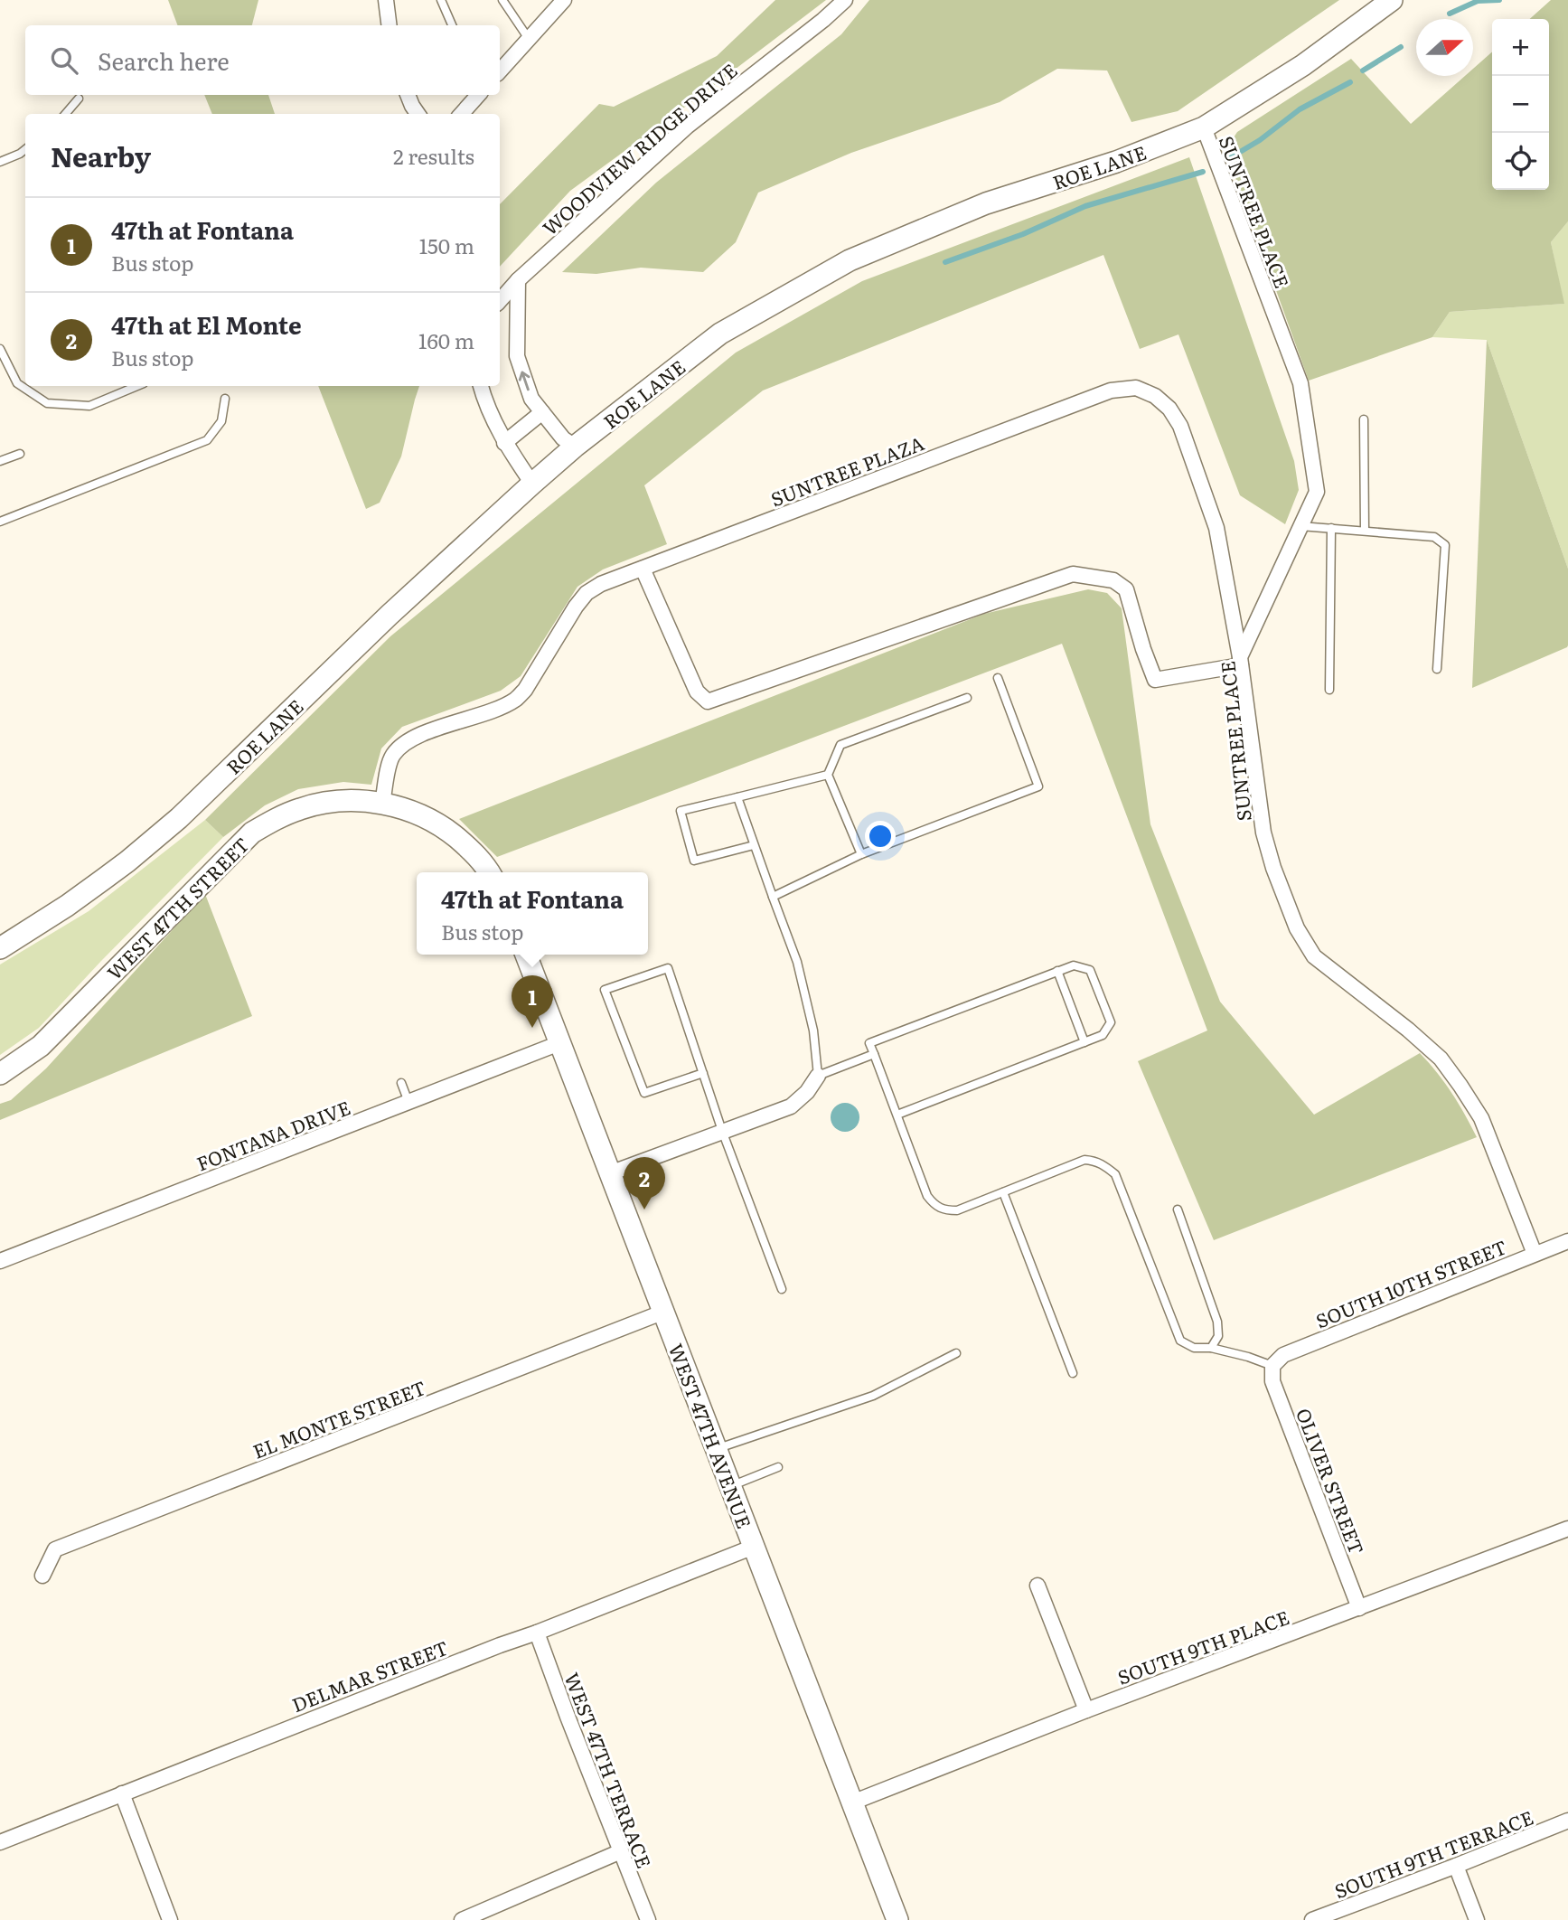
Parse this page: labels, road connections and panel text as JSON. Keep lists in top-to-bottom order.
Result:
{
  "streets": {
    "street": [
      "WOODVIEW RIDGE DRIVE",
      "ROE LANE",
      "SUNTREE PLACE",
      "SUNTREE PLAZA",
      "WEST 47TH STREET",
      "FONTANA DRIVE",
      "SOUTH 10TH STREET",
      "EL MONTE STREET",
      "WEST 47TH AVENUE",
      "OLIVER STREET",
      "SOUTH 9TH PLACE",
      "DELMAR STREET",
      "WEST 47TH TERRACE",
      "SOUTH 9TH TERRACE"
    ]
  },
  "crossings": [
    ["ROE LANE", "SUNTREE PLACE"],
    ["SUNTREE PLACE", "SUNTREE PLAZA"],
    ["SUNTREE PLACE", "SOUTH 10TH STREET"],
    ["SUNTREE PLAZA", "WEST 47TH STREET"],
    ["FONTANA DRIVE", "WEST 47TH AVENUE"],
    ["SOUTH 10TH STREET", "OLIVER STREET"],
    ["EL MONTE STREET", "WEST 47TH AVENUE"],
    ["WEST 47TH AVENUE", "SOUTH 9TH PLACE"],
    ["WEST 47TH AVENUE", "DELMAR STREET"],
    ["OLIVER STREET", "SOUTH 9TH PLACE"],
    ["DELMAR STREET", "WEST 47TH TERRACE"]
  ],
  "north": "right",
  "page": {
    "map_buttons": ["+", "−"],
    "search": "Search here",
    "heading": ["Nearby", "2 results"],
    "list": [
      {
        "mark": "1",
        "name": "47th at Fontana",
        "note": "Bus stop",
        "value": "150 m"
      },
      {
        "mark": "2",
        "name": "47th at El Monte",
        "note": "Bus stop",
        "value": "160 m"
      }
    ],
    "popup": ["47th at Fontana", "Bus stop"],
    "pins": ["1", "2"]
  }
}
